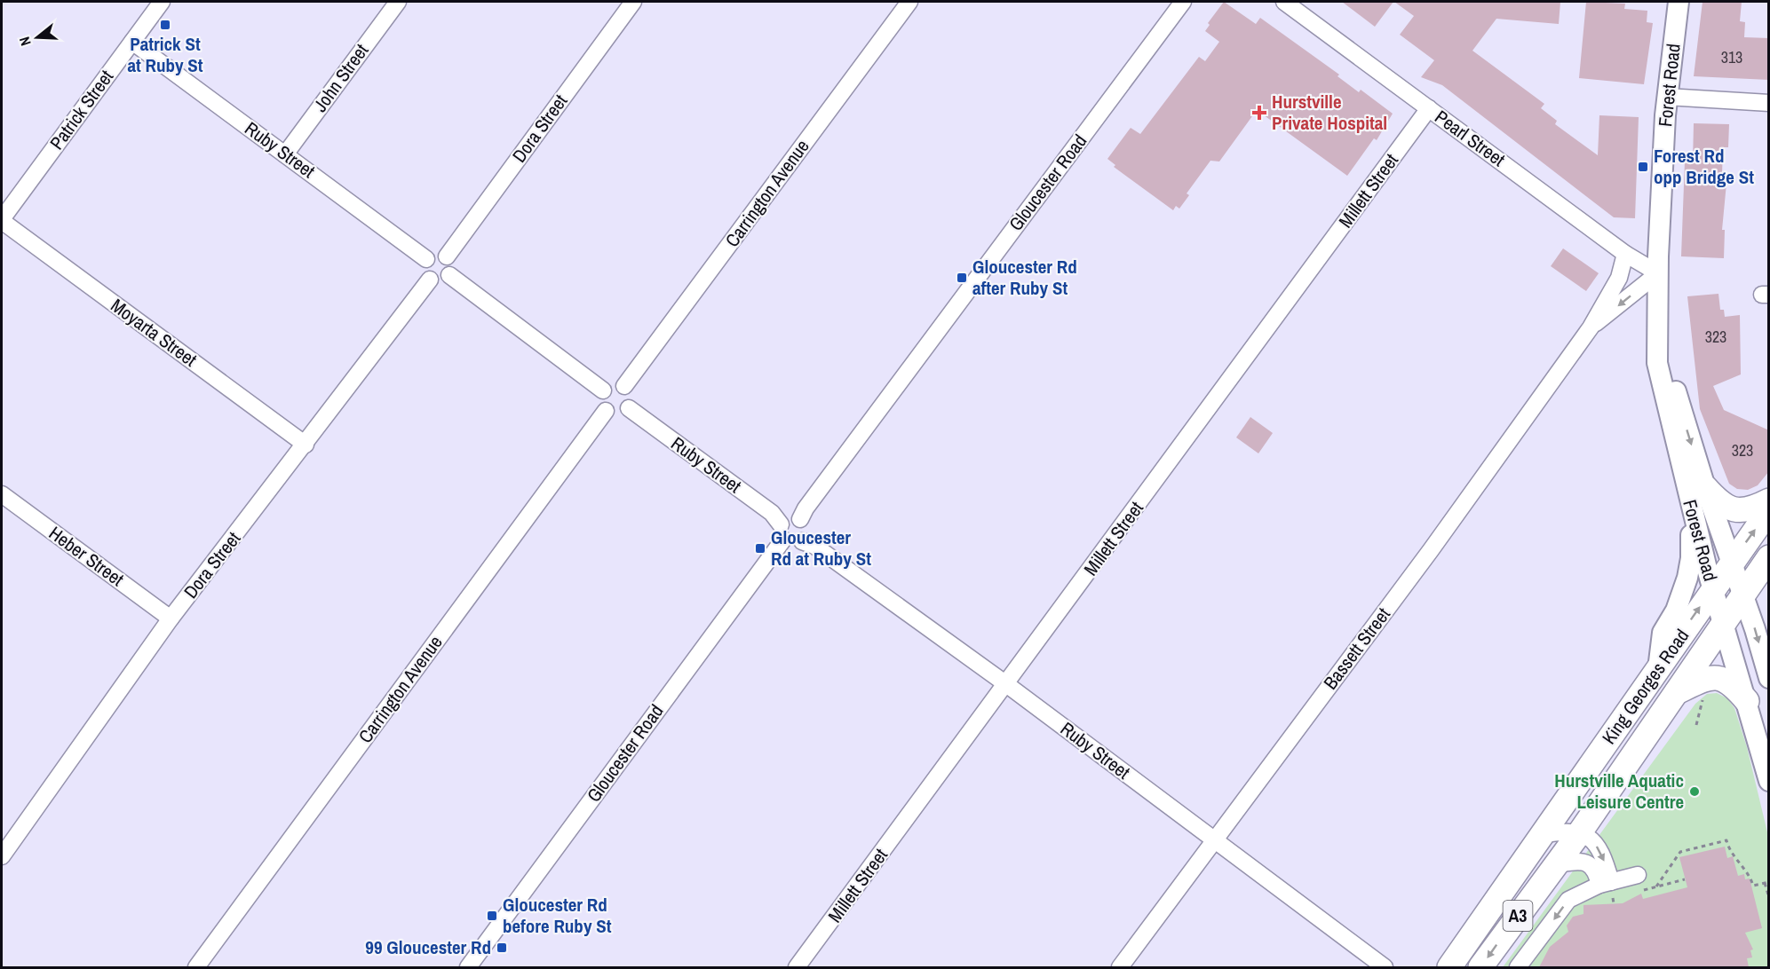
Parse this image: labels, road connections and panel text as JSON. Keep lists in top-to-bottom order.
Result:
{
  "streets": {
    "highway": ["King Georges Road", "A3"],
    "main road": ["Forest Road"],
    "street": [
      "John Street",
      "Patrick Street",
      "Dora Street",
      "Pearl Street",
      "Ruby Street",
      "Gloucester Road",
      "Millett Street",
      "Carrington Avenue",
      "Moyarta Street",
      "Heber Street",
      "Bassett Street"
    ]
  },
  "crossings": [
    ["John Street", "Ruby Street"],
    ["Forest Road", "Pearl Street"],
    ["Forest Road", "Bassett Street"],
    ["Forest Road", "King Georges Road"],
    ["Patrick Street", "Ruby Street"],
    ["Patrick Street", "Moyarta Street"],
    ["Dora Street", "Ruby Street"],
    ["Dora Street", "Moyarta Street"],
    ["Dora Street", "Heber Street"],
    ["Pearl Street", "Millett Street"],
    ["Pearl Street", "Bassett Street"],
    ["Ruby Street", "Gloucester Road"],
    ["Ruby Street", "Millett Street"],
    ["Ruby Street", "Carrington Avenue"],
    ["Ruby Street", "Bassett Street"]
  ],
  "places": {
    "transit": [
      "Patrick St at Ruby St",
      "Forest Rd opp Bridge St",
      "Gloucester Rd after Ruby St",
      "Gloucester Rd at Ruby St",
      "Gloucester Rd before Ruby St",
      "99 Gloucester Rd"
    ],
    "health": ["Hurstville Private Hospital"],
    "other": ["Hurstville Aquatic Leisure Centre"]
  },
  "house_numbers": ["313", "323", "323"],
  "north": "left"
}
